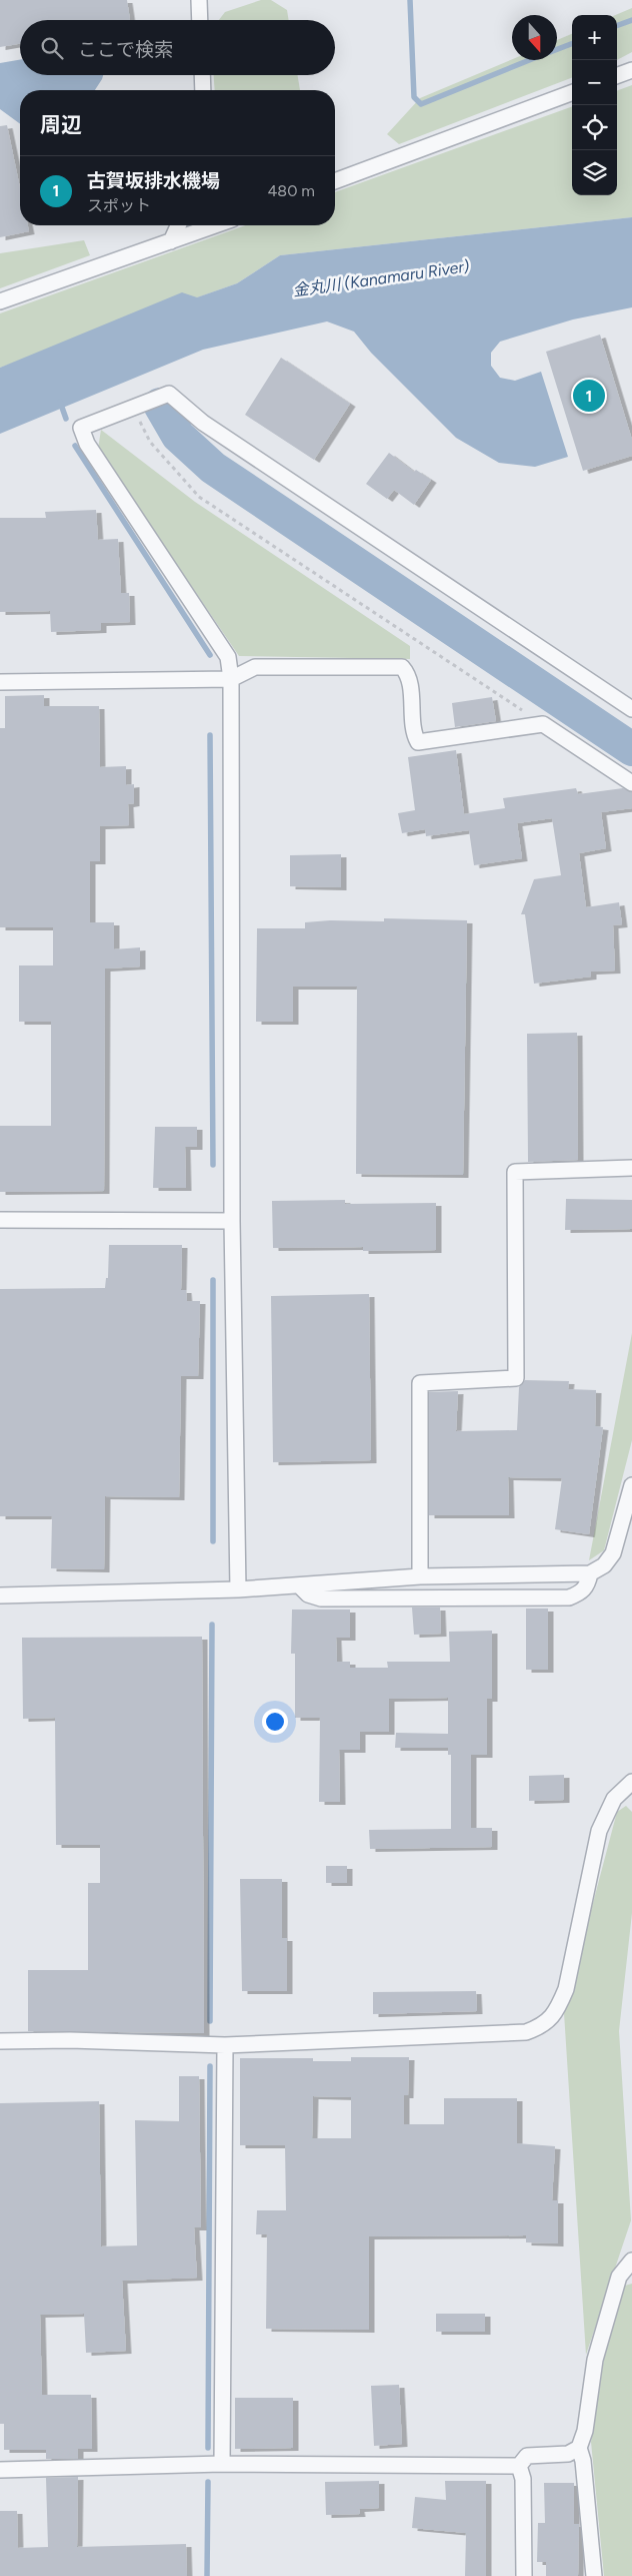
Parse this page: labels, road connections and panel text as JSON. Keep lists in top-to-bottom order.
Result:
{
  "water": ["金丸川 (Kanamaru River)"],
  "north": "bottom",
  "page": {
    "map_buttons": ["+", "−"],
    "search": "ここで検索",
    "heading": "周辺",
    "list": [
      {
        "mark": "1",
        "name": "古賀坂排水機場",
        "note": "スポット",
        "value": "480 m"
      }
    ],
    "pins": "1"
  }
}
